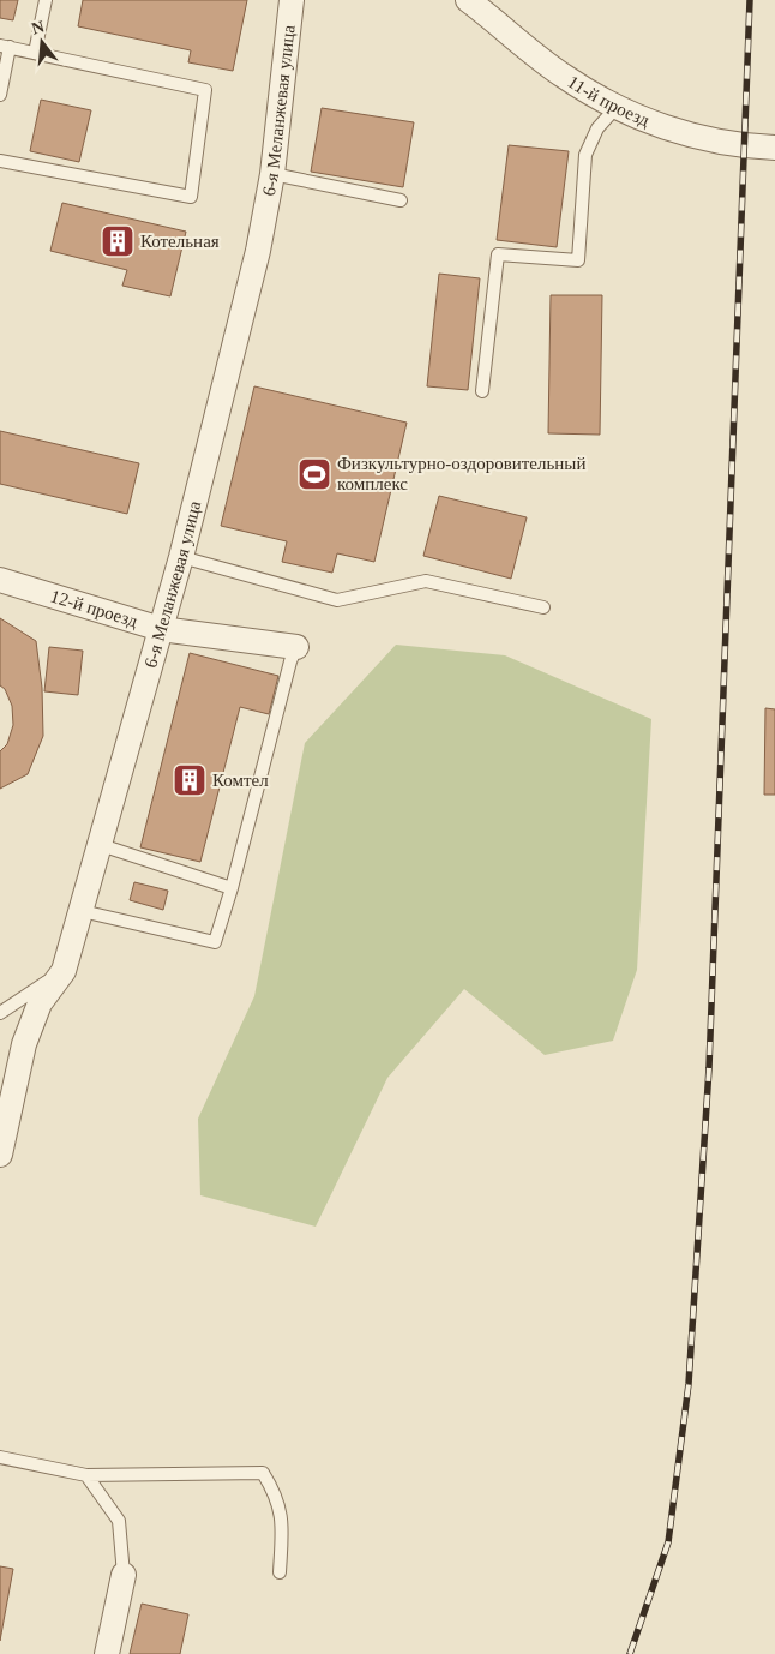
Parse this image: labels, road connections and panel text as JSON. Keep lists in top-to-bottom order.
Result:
{
  "streets": {
    "street": ["11-й проезд", "6-я Меланжевая улица", "12-й проезд"]
  },
  "crossings": [
    ["6-я Меланжевая улица", "12-й проезд"]
  ],
  "places": {
    "building": ["Котельная", "Комтел"],
    "sports": ["Физкультурно-оздоровительный комплекс"]
  },
  "north": "top"
}
